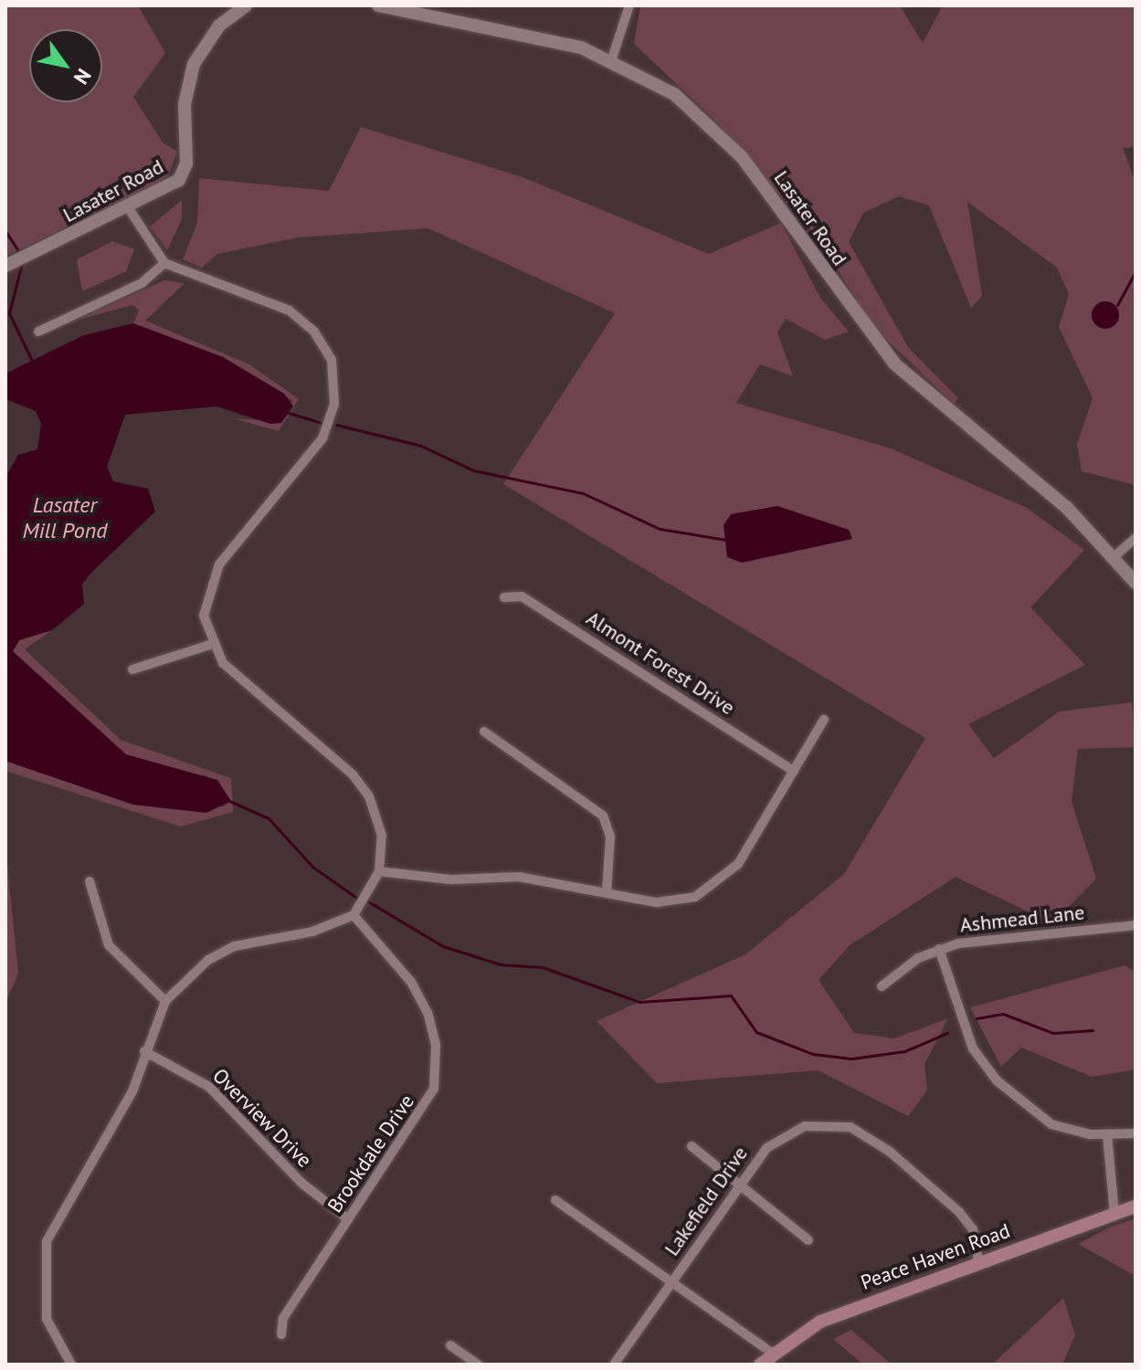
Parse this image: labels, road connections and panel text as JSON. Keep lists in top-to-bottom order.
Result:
{
  "streets": {
    "main road": ["Peace Haven Road"],
    "street": [
      "Lasater Road",
      "Almont Forest Drive",
      "Ashmead Lane",
      "Overview Drive",
      "Brookdale Drive",
      "Lakefield Drive"
    ]
  },
  "crossings": [
    ["Overview Drive", "Brookdale Drive"],
    ["Lakefield Drive", "Peace Haven Road"]
  ],
  "water": ["Lasater Mill Pond"],
  "north": "bottom right"
}
